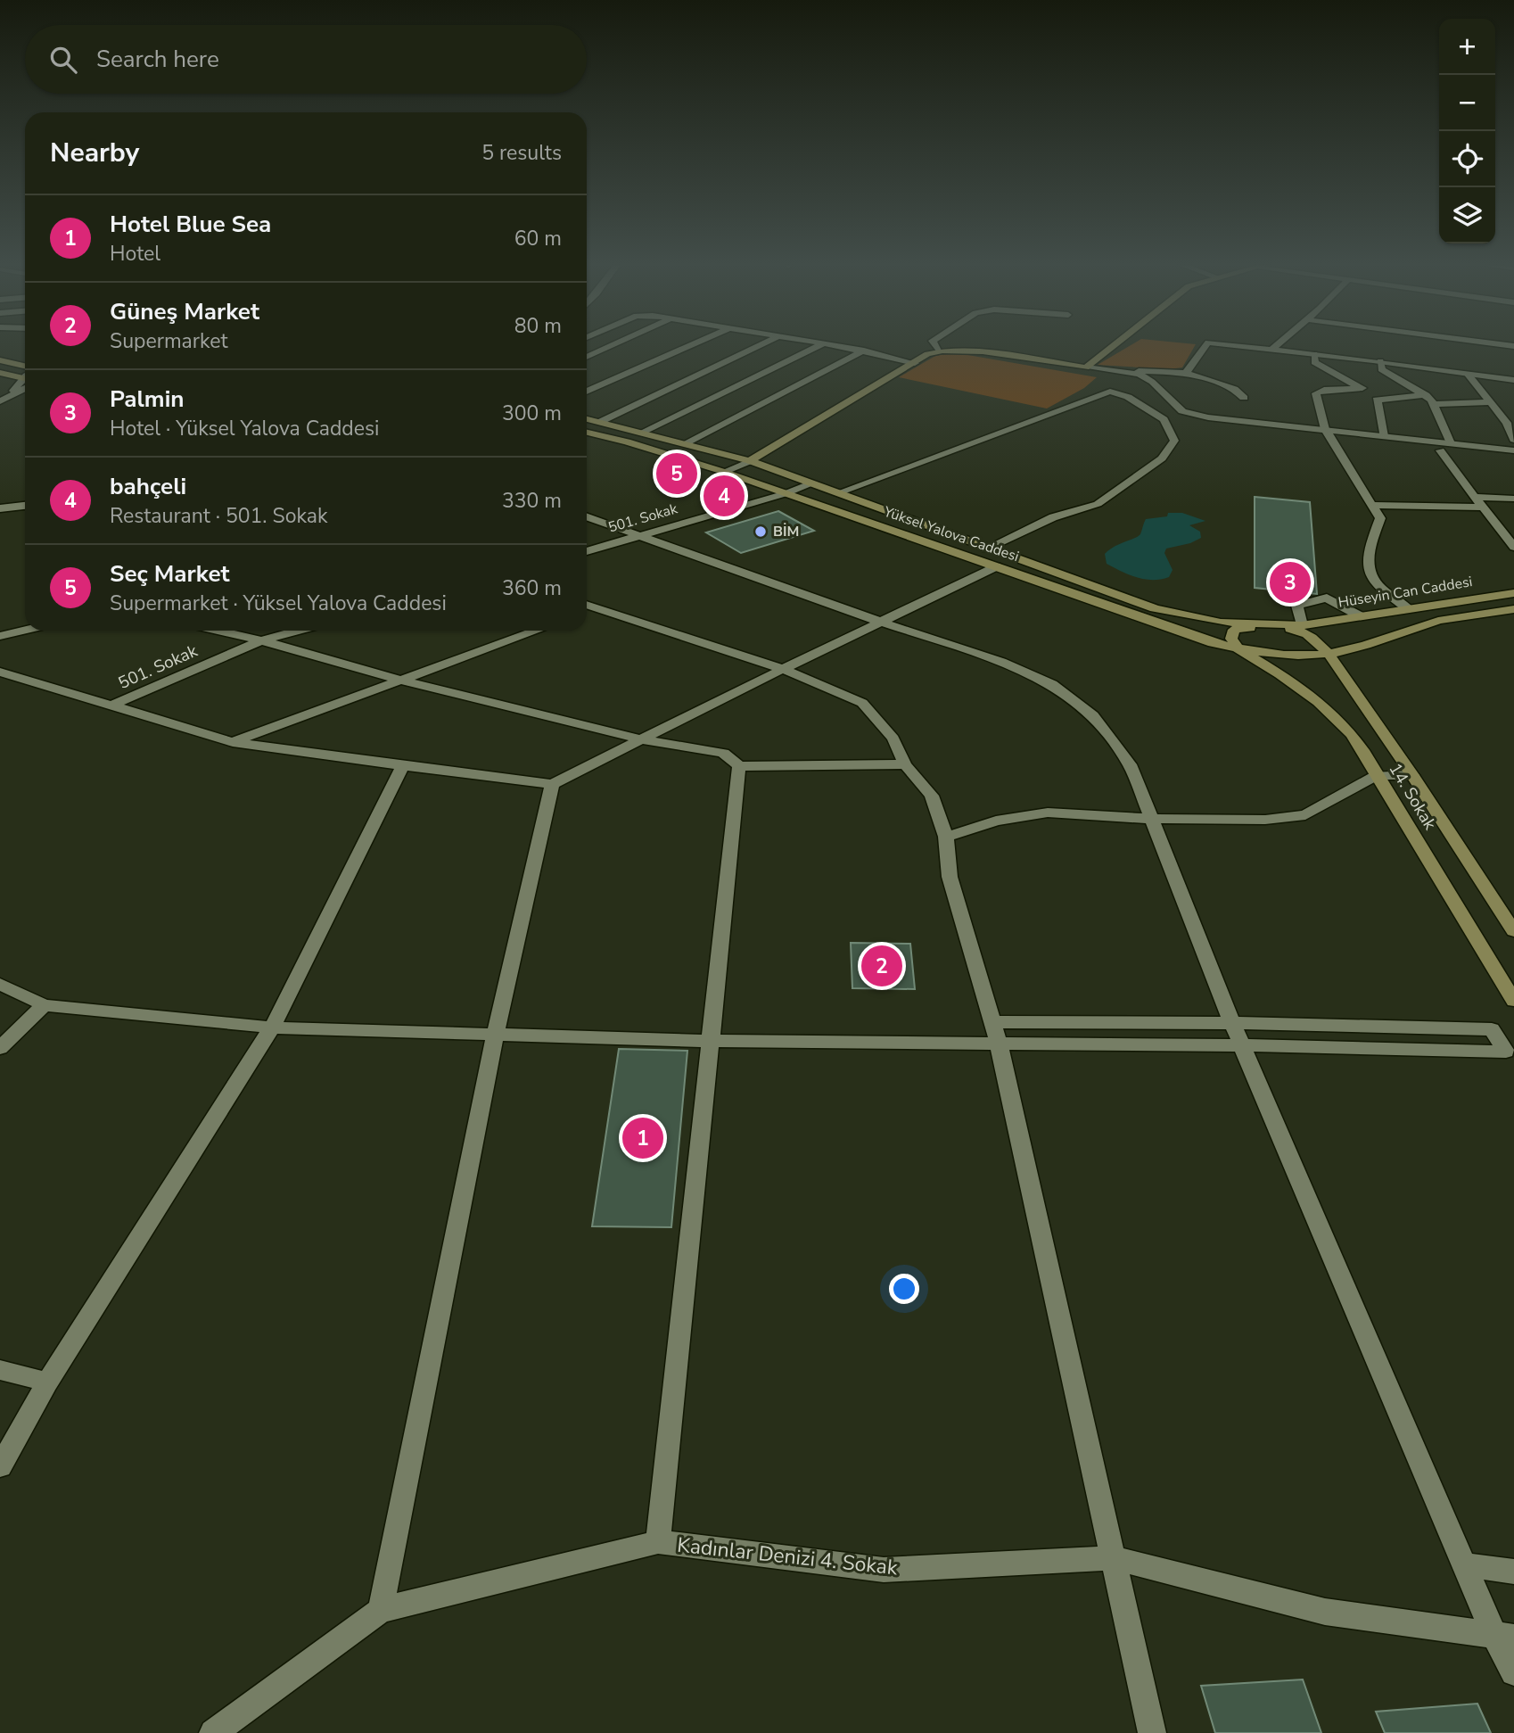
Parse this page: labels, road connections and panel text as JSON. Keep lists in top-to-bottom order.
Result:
{
  "streets": {
    "street": [
      "501. Sokak",
      "Yüksel Yalova Caddesi",
      "Hüseyin Can Caddesi",
      "14. Sokak",
      "Kadınlar Denizi 4. Sokak"
    ]
  },
  "crossings": [
    ["501. Sokak", "Yüksel Yalova Caddesi"],
    ["Yüksel Yalova Caddesi", "Hüseyin Can Caddesi"],
    ["Yüksel Yalova Caddesi", "14. Sokak"],
    ["Hüseyin Can Caddesi", "14. Sokak"]
  ],
  "places": ["BİM"],
  "page": {
    "map_buttons": ["+", "−"],
    "search": "Search here",
    "heading": ["Nearby", "5 results"],
    "list": [
      {
        "mark": "1",
        "name": "Hotel Blue Sea",
        "note": "Hotel",
        "value": "60 m"
      },
      {
        "mark": "2",
        "name": "Güneş Market",
        "note": "Supermarket",
        "value": "80 m"
      },
      {
        "mark": "3",
        "name": "Palmin",
        "note": "Hotel · Yüksel Yalova Caddesi",
        "value": "300 m"
      },
      {
        "mark": "4",
        "name": "bahçeli",
        "note": "Restaurant · 501. Sokak",
        "value": "330 m"
      },
      {
        "mark": "5",
        "name": "Seç Market",
        "note": "Supermarket · Yüksel Yalova Caddesi",
        "value": "360 m"
      }
    ],
    "pins": [
      "5",
      "4",
      "3",
      "2",
      "1"
    ]
  }
}
